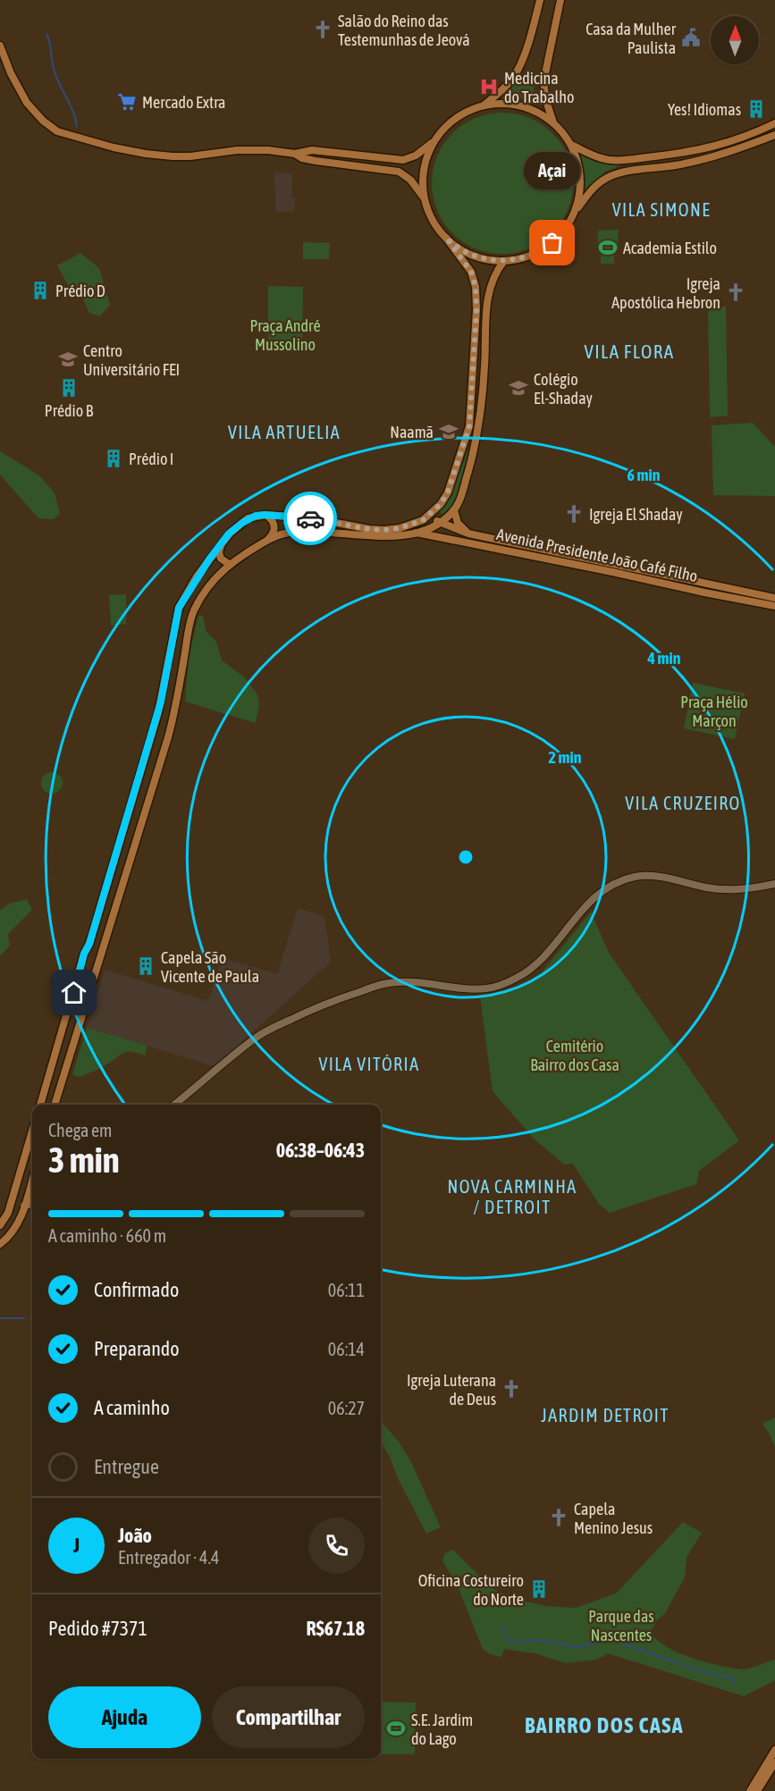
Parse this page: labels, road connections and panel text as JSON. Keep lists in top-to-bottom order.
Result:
{
  "streets": {
    "main road": ["Avenida Presidente João Café Filho"]
  },
  "districts": [
    "VILA SIMONE",
    "VILA FLORA",
    "VILA ARTUELIA",
    "VILA CRUZEIRO",
    "VILA VITÓRIA",
    "NOVA CARMINHA / DETROIT",
    "JARDIM DETROIT",
    "BAIRRO DOS CASA"
  ],
  "parks": [
    "Praça André Mussolino",
    "Praça Hélio Marçon",
    "Cemitério Bairro dos Casa",
    "Parque das Nascentes"
  ],
  "places": {
    "church": [
      "Salão do Reino das Testemunhas de Jeová",
      "Igreja Apostólica Hebron",
      "Igreja El Shaday",
      "Igreja Luterana de Deus",
      "Capela Menino Jesus"
    ],
    "public building": ["Casa da Mulher Paulista"],
    "hospital": ["Medicina do Trabalho"],
    "supermarket": ["Mercado Extra"],
    "building": [
      "Yes! Idiomas",
      "Prédio D",
      "Prédio B",
      "Prédio I",
      "Capela São Vicente de Paula",
      "Oficina Costureiro do Norte"
    ],
    "other": ["Açai"],
    "sports": ["Academia Estilo", "S.E. Jardim do Lago"],
    "school or university": ["Centro Universitário FEI", "Colégio El-Shaday", "Naamã"]
  },
  "north": "top",
  "page": {
    "bubble": "Açai",
    "heading": ["3 min", "Chega em", "06:38–06:43"],
    "panel": [
      "João",
      "Entregador · 4.4",
      "Pedido #7371",
      "R$67.18"
    ],
    "bar": "A caminho · 660 m",
    "list": [
      ["Confirmado", "06:11"],
      ["Preparando", "06:14"],
      ["A caminho", "06:27"],
      "Entregue"
    ],
    "round": "J",
    "buttons": ["Ajuda", "Compartilhar"]
  },
  "rings": ["6 min", "4 min", "2 min"]
}
